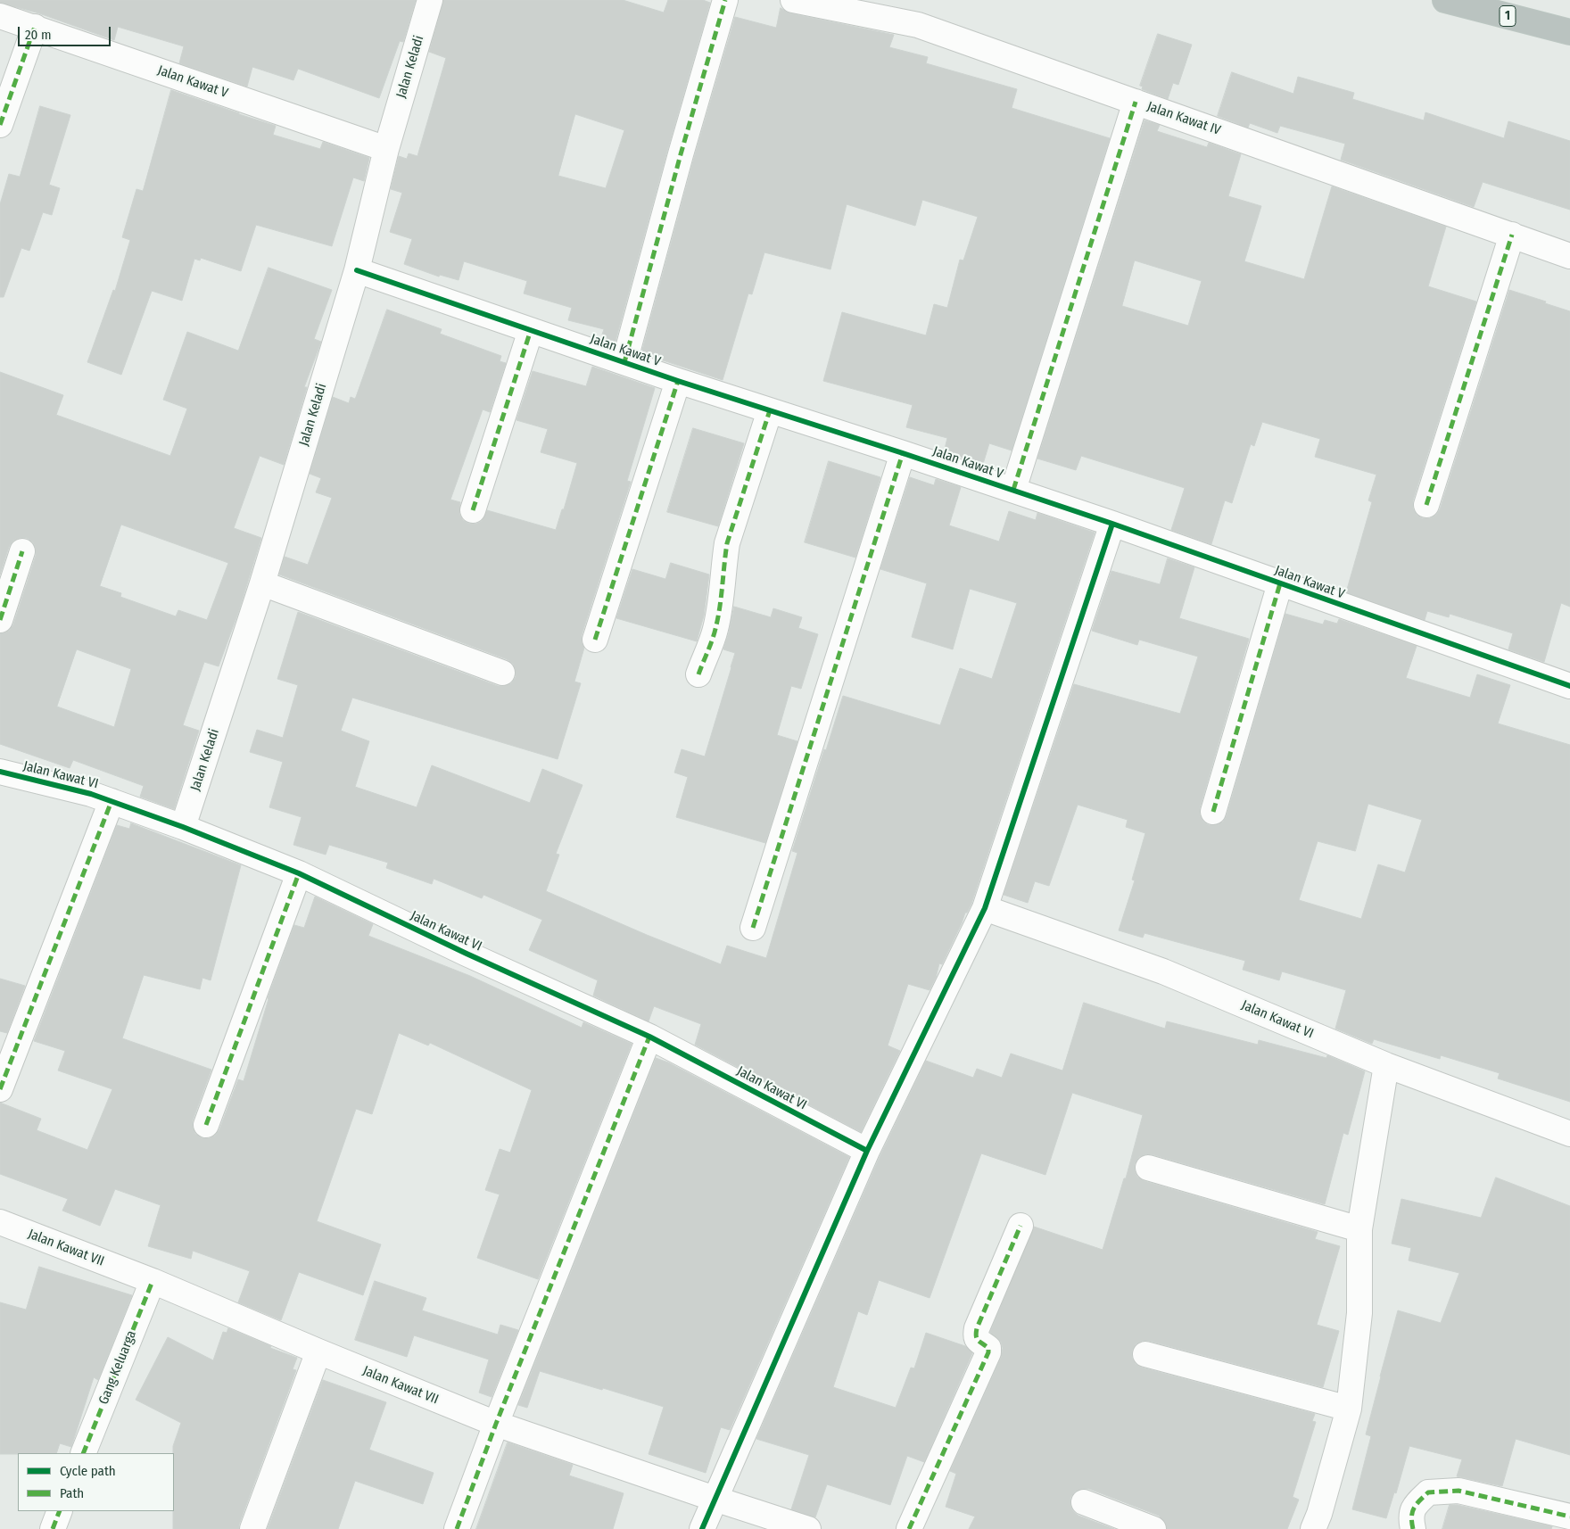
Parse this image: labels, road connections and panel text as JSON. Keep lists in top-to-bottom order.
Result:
{
  "streets": {
    "highway": ["1"],
    "street": [
      "Jalan Keladi",
      "Jalan Kawat V",
      "Jalan Kawat IV",
      "Jalan Kawat VI",
      "Jalan Kawat VII",
      "Gang Keluarga"
    ]
  },
  "crossings": [
    ["Jalan Keladi", "Jalan Kawat V"],
    ["Jalan Keladi", "Jalan Kawat VI"],
    ["Jalan Kawat VII", "Gang Keluarga"]
  ],
  "legend": ["Cycle path", "Path"],
  "scale_bar": "20 m"
}
